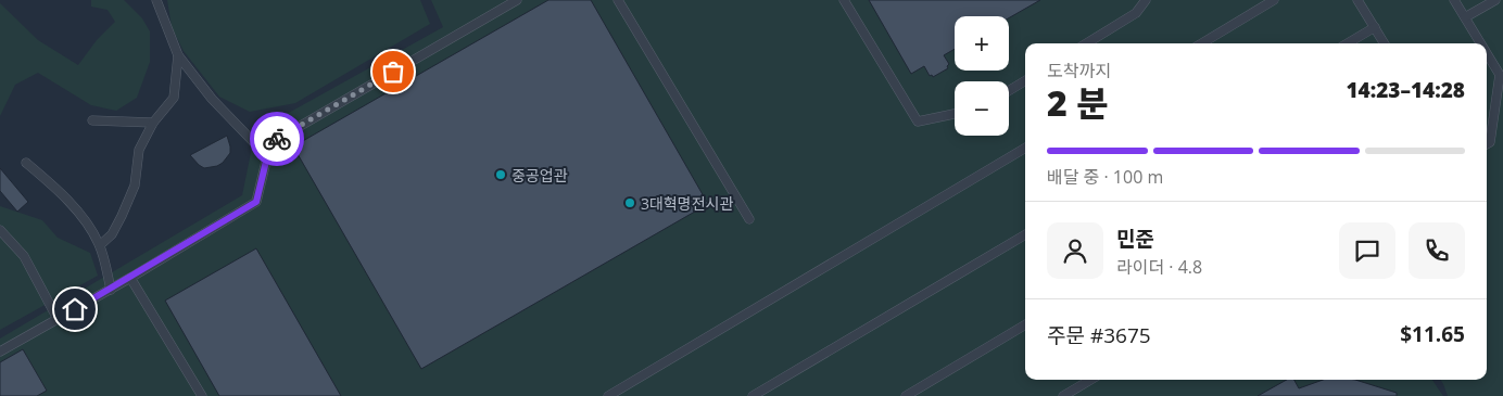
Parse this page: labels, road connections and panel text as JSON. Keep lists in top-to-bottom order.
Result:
{
  "places": ["중공업관", "3대혁명전시관"],
  "page": {
    "map_buttons": ["+", "−"],
    "heading": ["2 분", "도착까지", "14:23–14:28"],
    "panel": [
      "민준",
      "라이더 · 4.8",
      "주문 #3675",
      "$11.65"
    ],
    "bar": "배달 중 · 100 m"
  }
}
